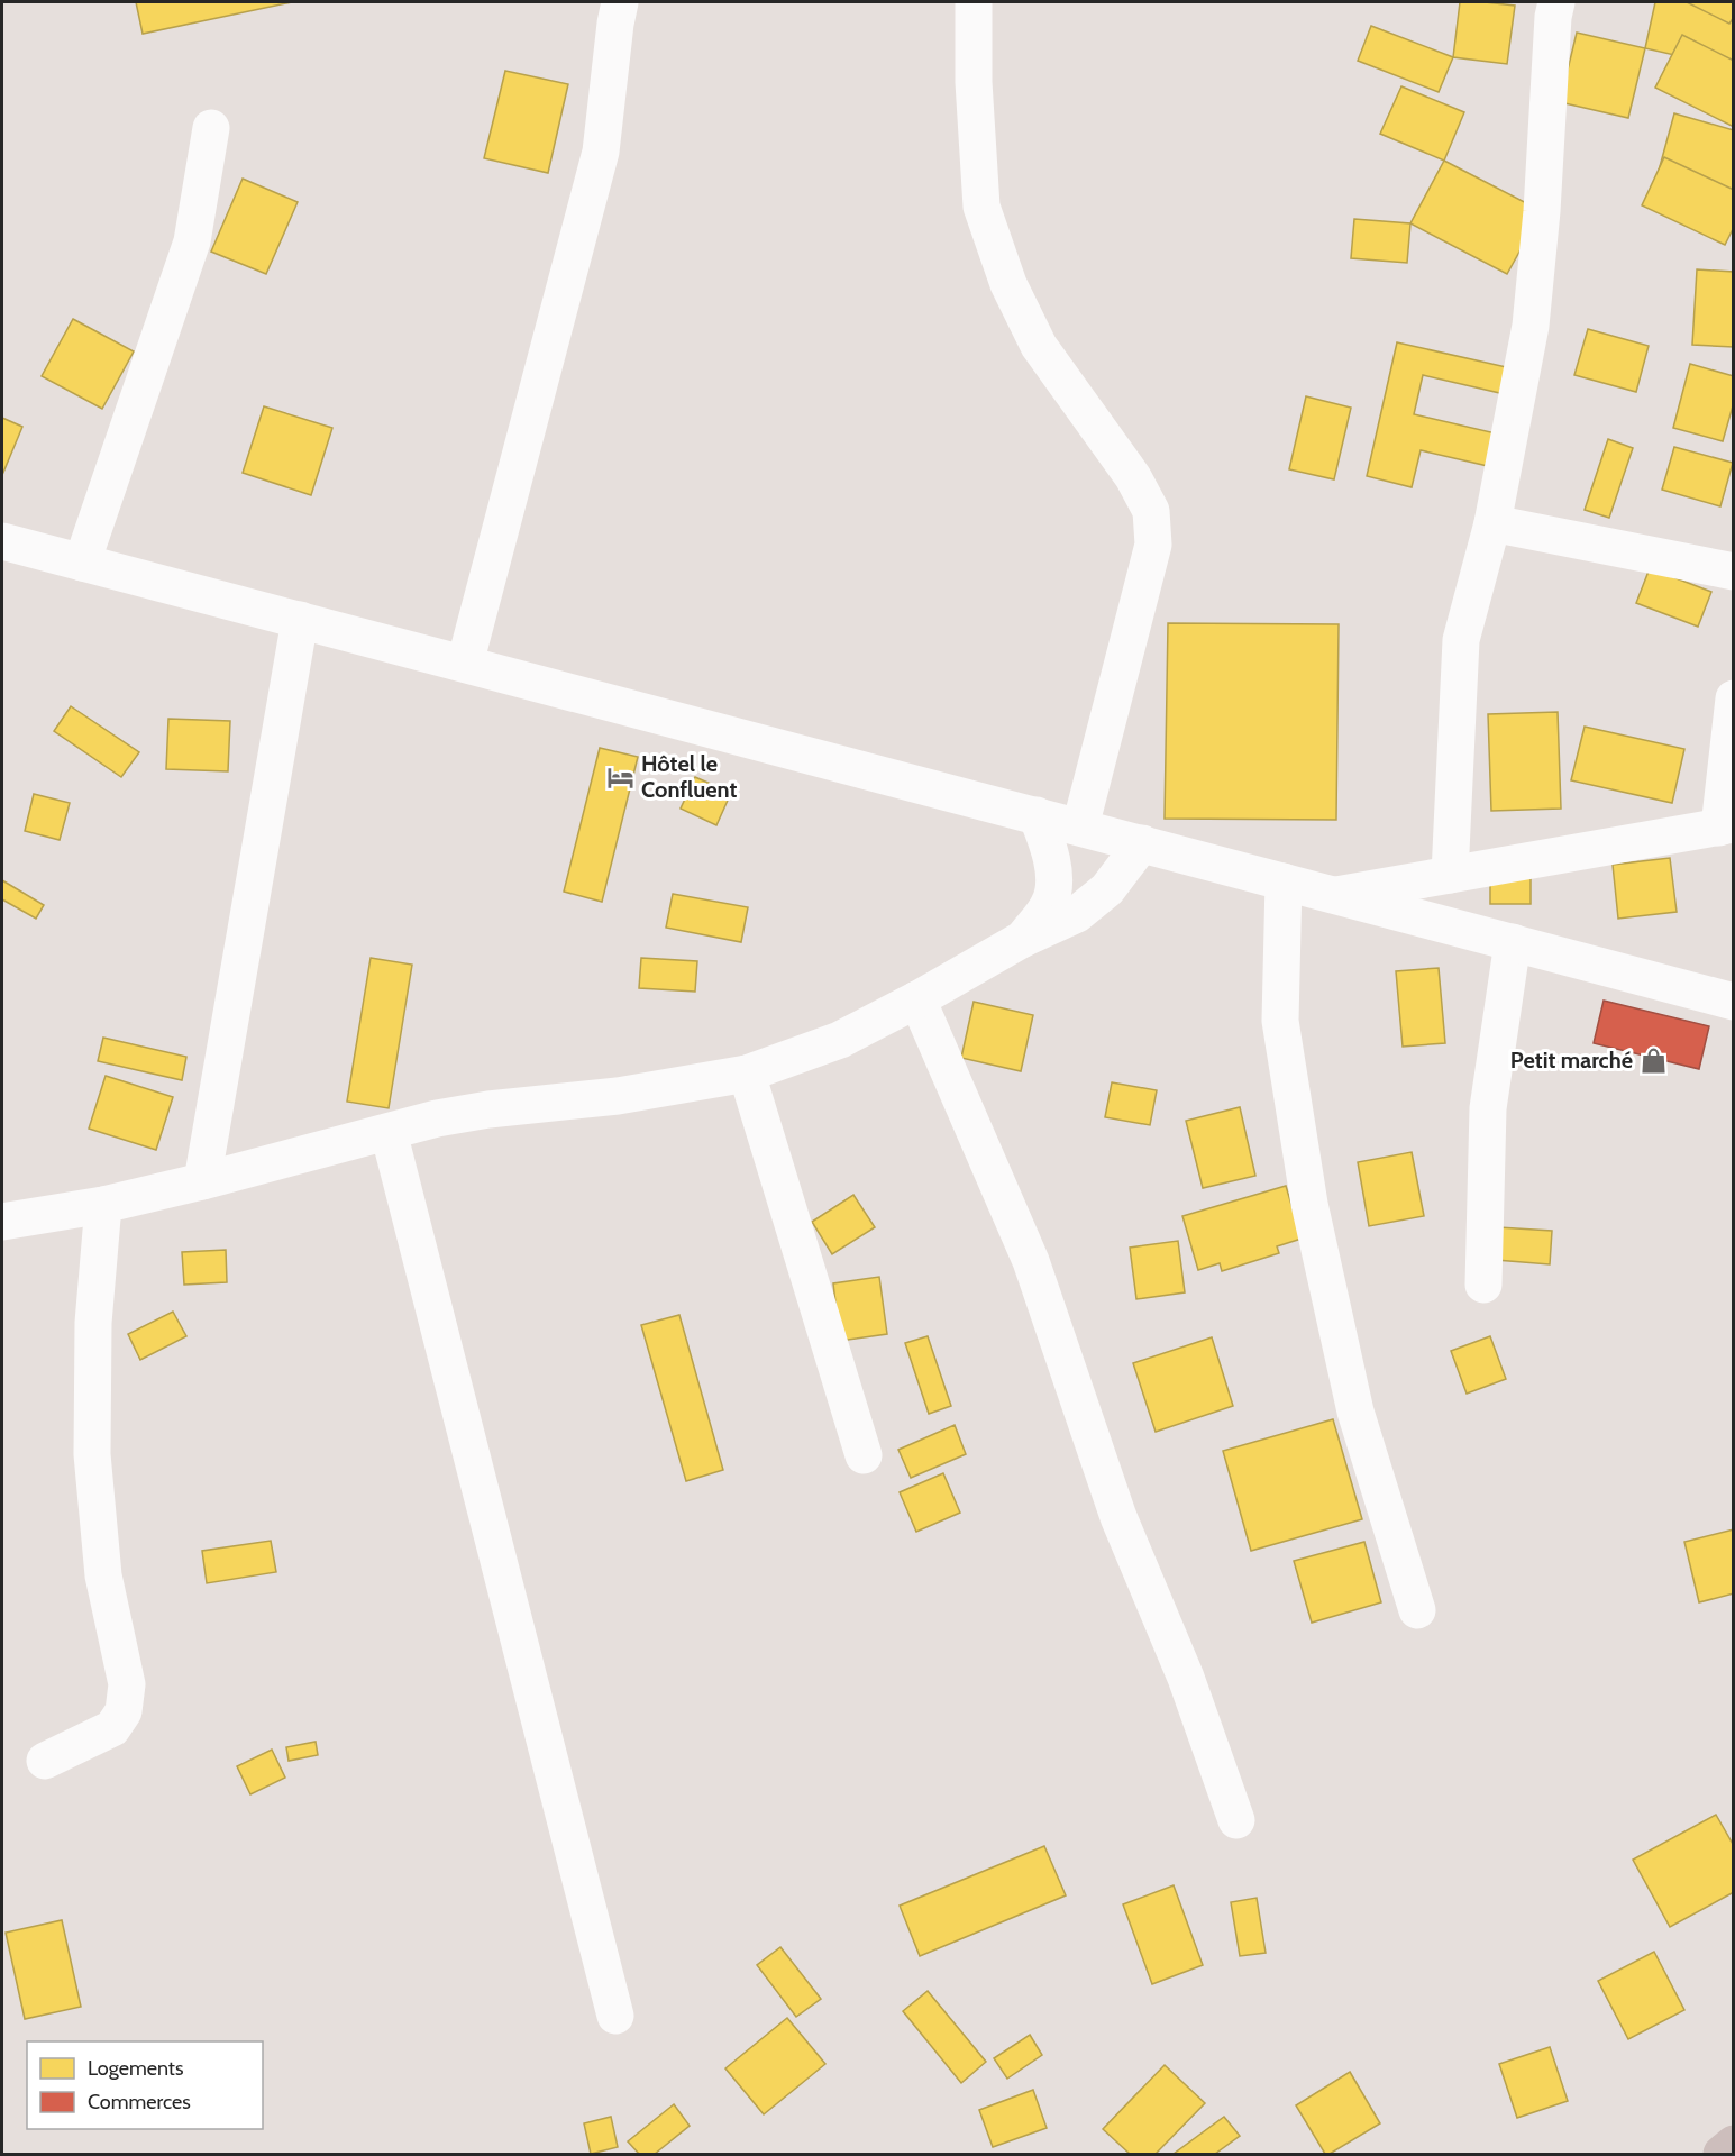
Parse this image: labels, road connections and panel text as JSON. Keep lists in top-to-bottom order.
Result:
{
  "places": {
    "hotel": ["Hôtel le Confluent"],
    "shop": ["Petit marché"]
  },
  "legend": ["Logements", "Commerces"]
}
